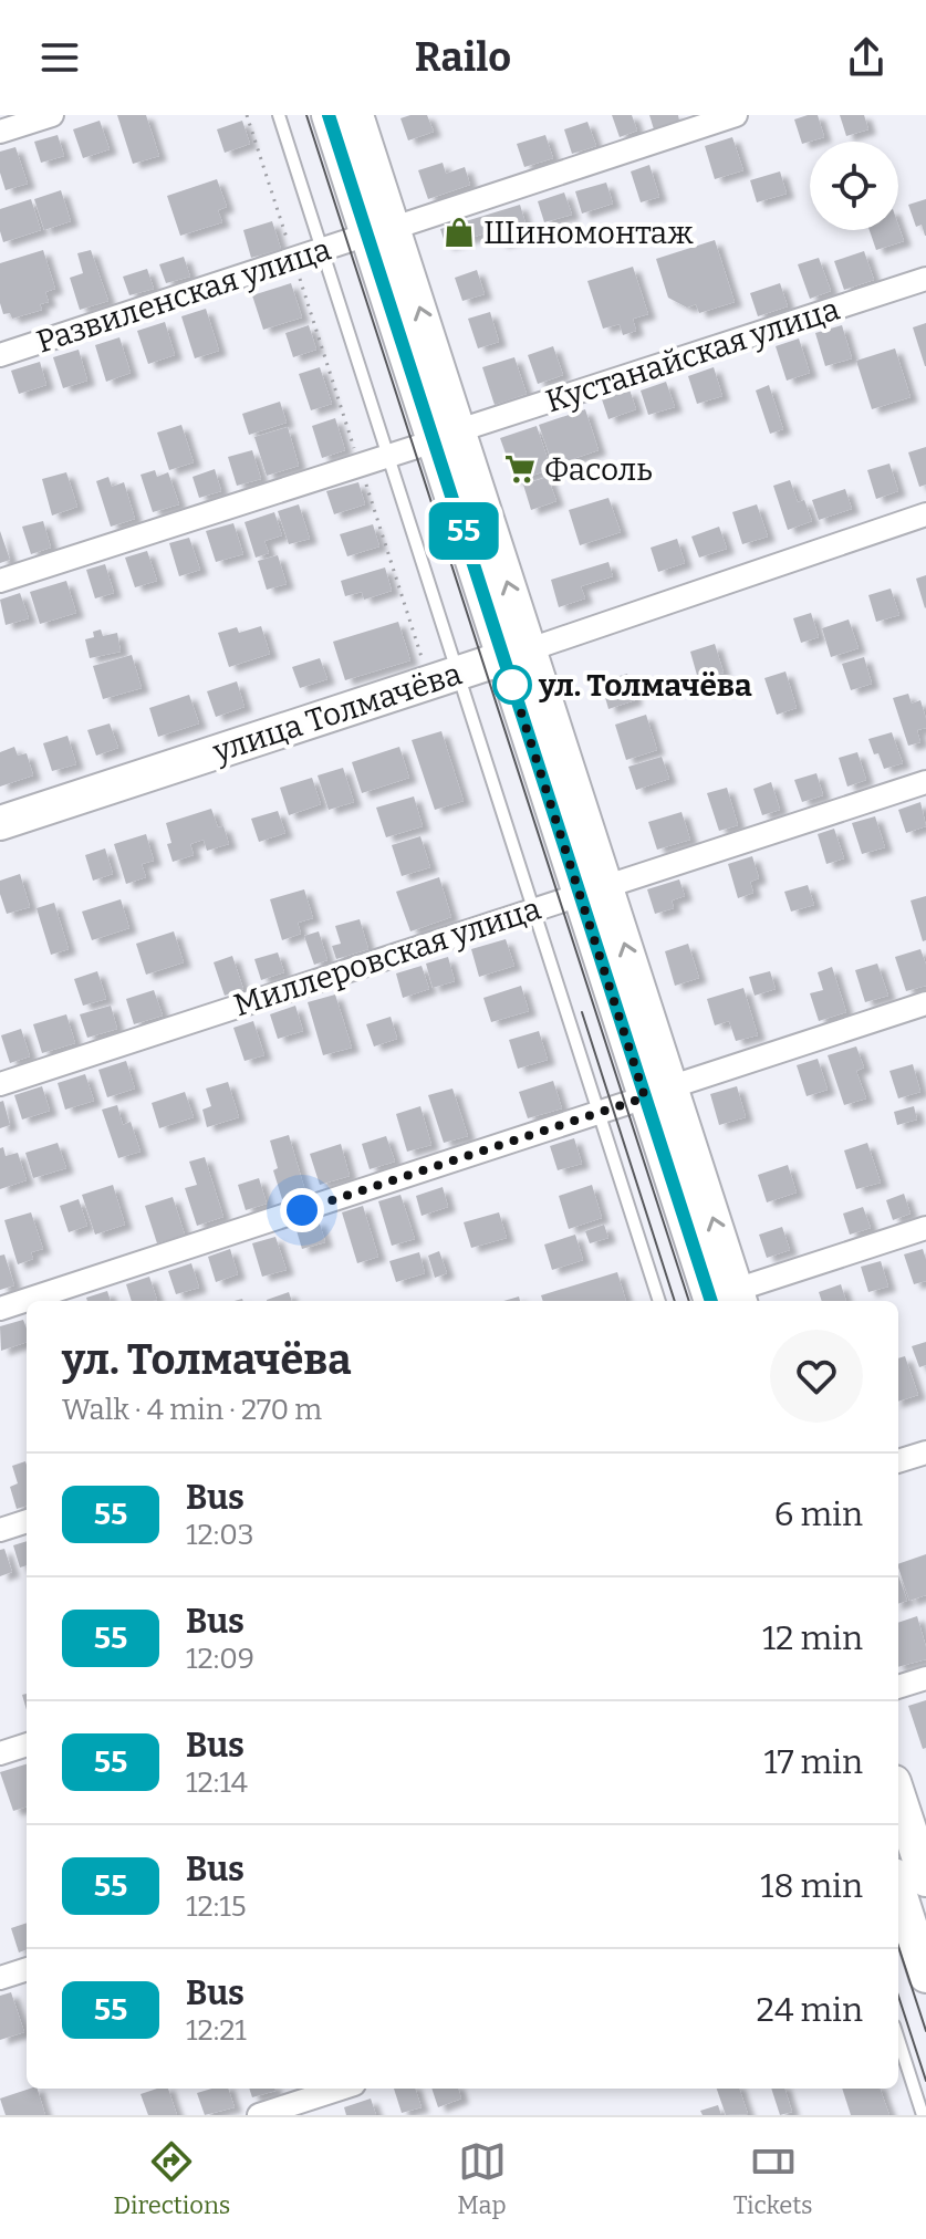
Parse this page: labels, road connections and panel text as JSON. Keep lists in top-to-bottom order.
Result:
{
  "streets": {
    "main road": ["улица Толмачёва"],
    "street": ["Развиленская улица", "Кустанайская улица", "Миллеровская улица"]
  },
  "places": {
    "shop": ["Шиномонтаж"],
    "supermarket": ["Фасоль"],
    "other": ["ул. Толмачёва"]
  },
  "lines": ["bus line 55"],
  "page": {
    "header": "Railo",
    "on_map": "55",
    "heading": ["ул. Толмачёва", "Walk · 4 min · 270 m"],
    "list": [
      {
        "mark": "55",
        "name": "Bus",
        "note": "12:03",
        "value": "6 min"
      },
      {
        "mark": "55",
        "name": "Bus",
        "note": "12:09",
        "value": "12 min"
      },
      {
        "mark": "55",
        "name": "Bus",
        "note": "12:14",
        "value": "17 min"
      },
      {
        "mark": "55",
        "name": "Bus",
        "note": "12:15",
        "value": "18 min"
      },
      {
        "mark": "55",
        "name": "Bus",
        "note": "12:21",
        "value": "24 min"
      }
    ],
    "tabs": ["Directions", "Map", "Tickets"]
  }
}
